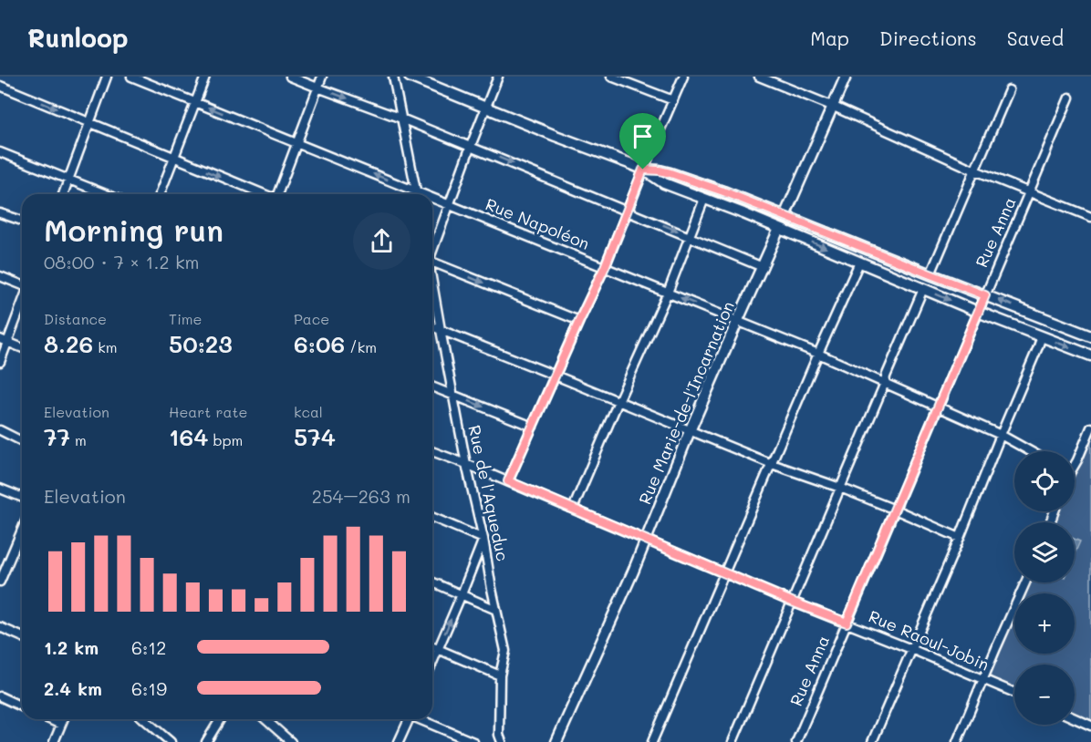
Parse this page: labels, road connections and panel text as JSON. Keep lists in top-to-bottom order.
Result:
{
  "streets": {
    "main road": ["Rue Marie-de-l'Incarnation"],
    "street": [
      "Rue Napoléon",
      "Rue Anna",
      "Rue de l'Aqueduc",
      "Rue Raoul-Jobin"
    ]
  },
  "crossings": [
    ["Rue Napoléon", "Rue Anna"],
    ["Rue Napoléon", "Rue Marie-de-l'Incarnation"],
    ["Rue Anna", "Rue Raoul-Jobin"],
    ["Rue Marie-de-l'Incarnation", "Rue Raoul-Jobin"],
    ["Rue de l'Aqueduc", "Rue Raoul-Jobin"]
  ],
  "page": {
    "header": "Runloop",
    "nav": ["Map", "Directions", "Saved"],
    "heading": ["Morning run", "08:00 · 7 × 1.2 km"],
    "stats": [
      ["Distance", "8.26 km"],
      ["Time", "50:23"],
      ["Pace", "6:06 /km"],
      ["Elevation", "77 m"],
      ["Heart rate", "164 bpm"],
      ["kcal", "574"]
    ],
    "map_buttons": ["+", "−"],
    "chart": ["Elevation", "254–263 m"],
    "list": [
      {
        "name": "1.2 km",
        "note": "6:12"
      },
      {
        "name": "2.4 km",
        "note": "6:19"
      }
    ]
  }
}
